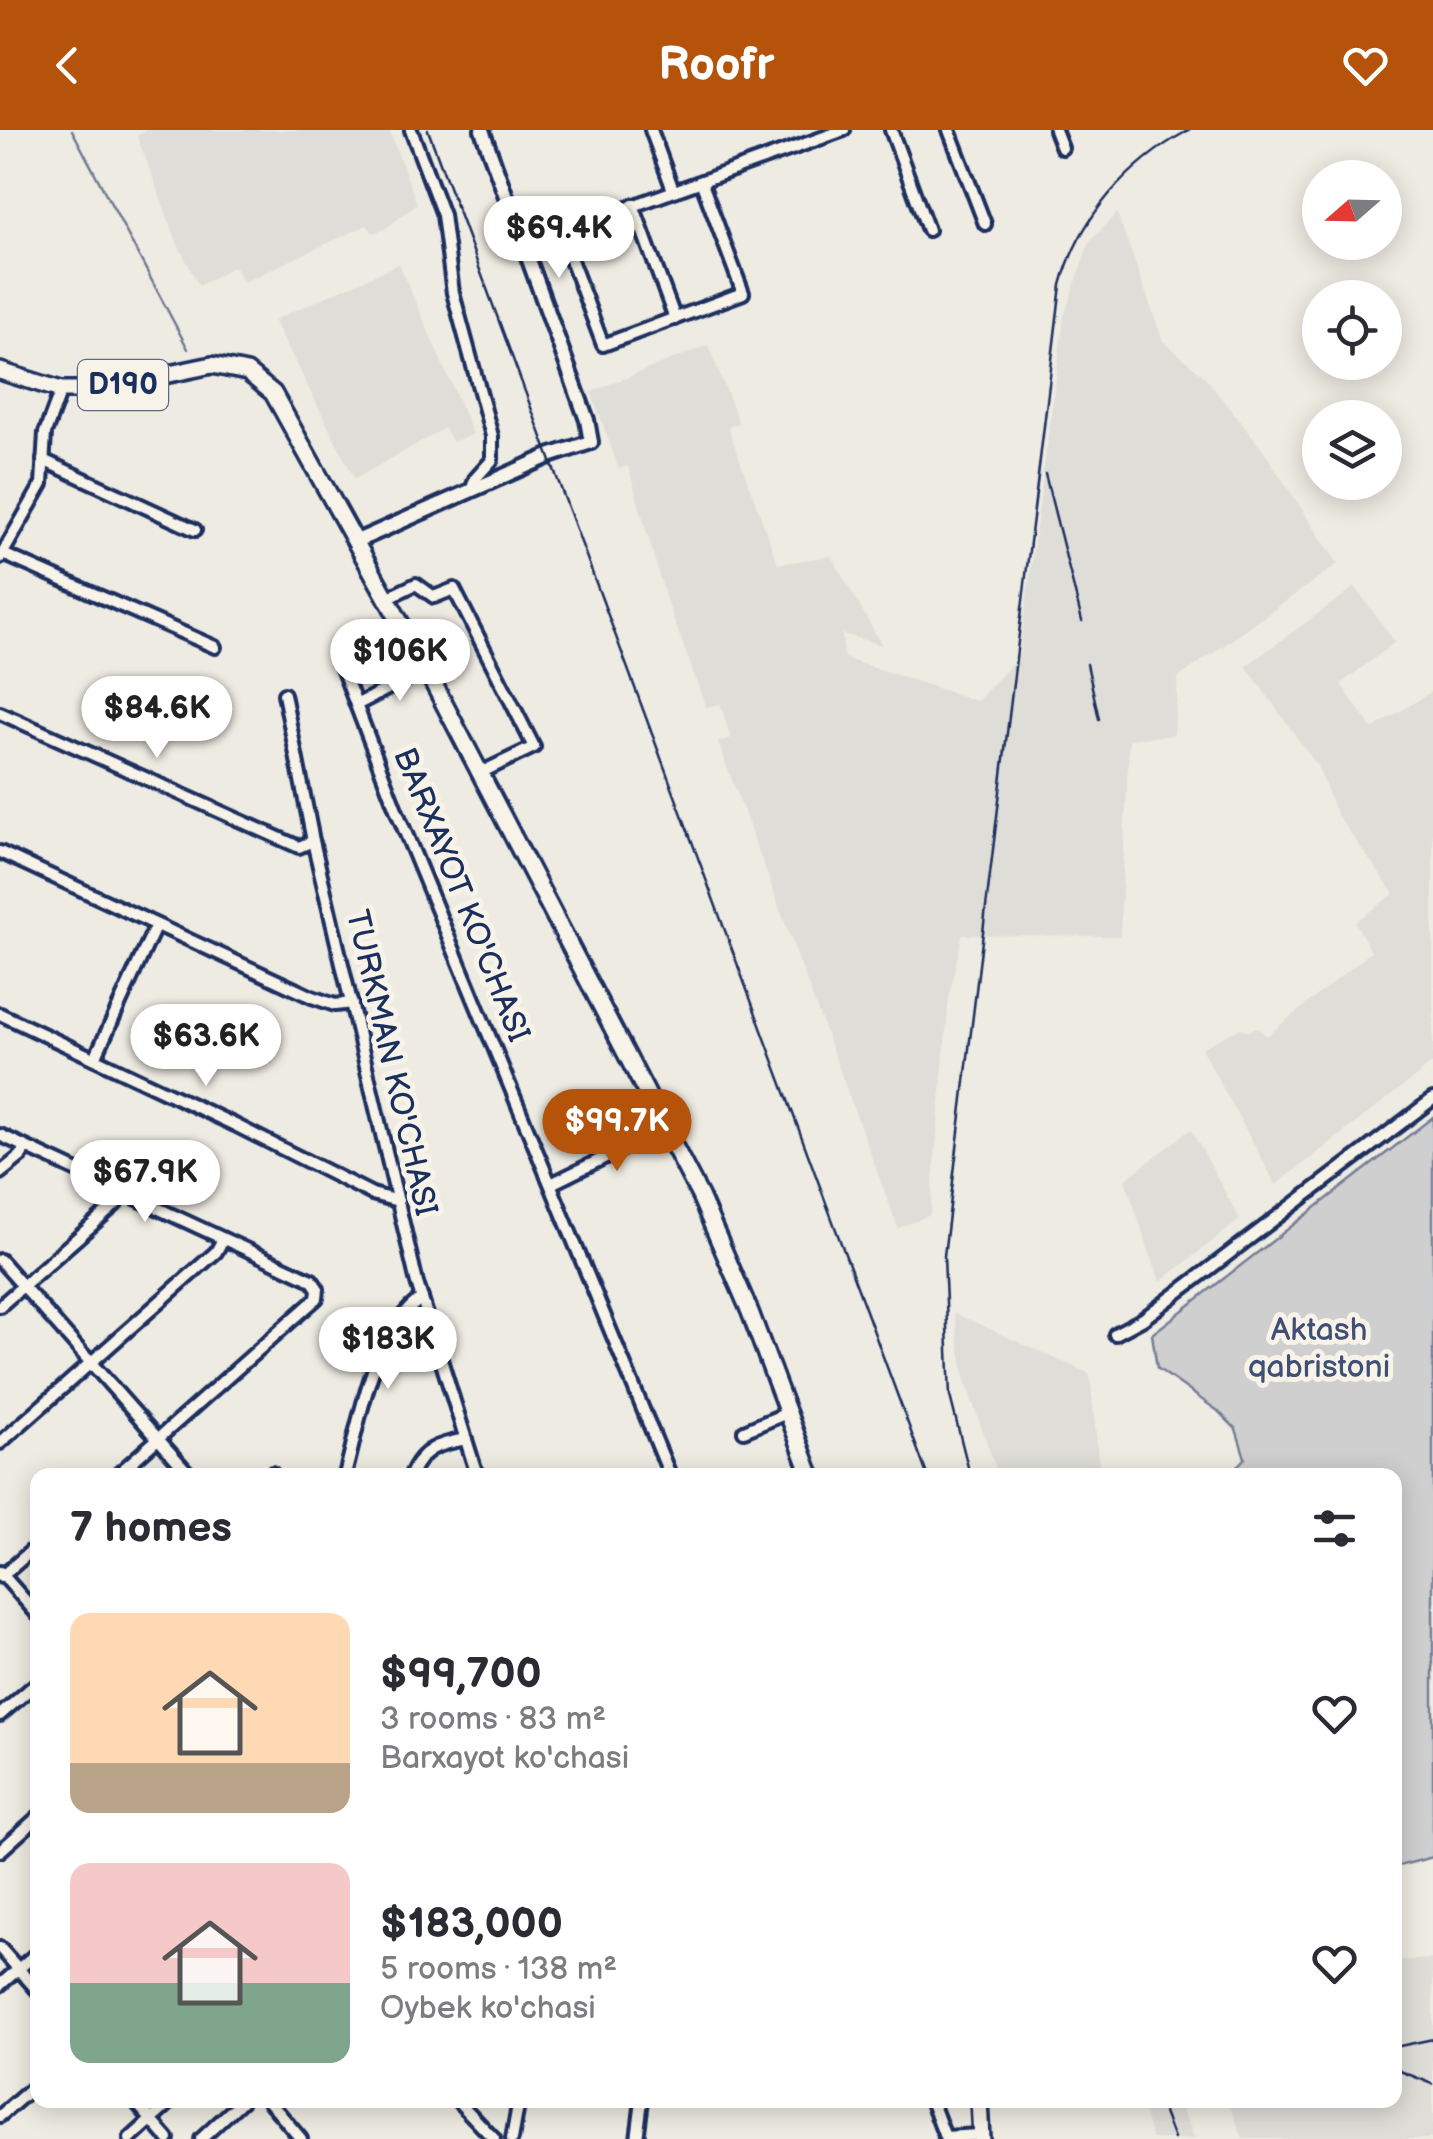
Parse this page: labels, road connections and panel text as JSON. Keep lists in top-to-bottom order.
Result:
{
  "streets": {
    "main road": ["D190"],
    "street": ["BARXAYOT KO'CHASI", "TURKMAN KO'CHASI"]
  },
  "parks": ["Aktash qabristoni"],
  "north": "left",
  "page": {
    "header": "Roofr",
    "price": [
      "$69.4K",
      "$106K",
      "$84.6K",
      "$63.6K",
      "$99.7K",
      "$67.9K",
      "$183K"
    ],
    "heading": "7 homes",
    "list": [
      {
        "name": "$99,700",
        "note": "3 rooms · 83 m² · Barxayot ko'chasi"
      },
      {
        "name": "$183,000",
        "note": "5 rooms · 138 m² · Oybek ko'chasi"
      }
    ]
  }
}
